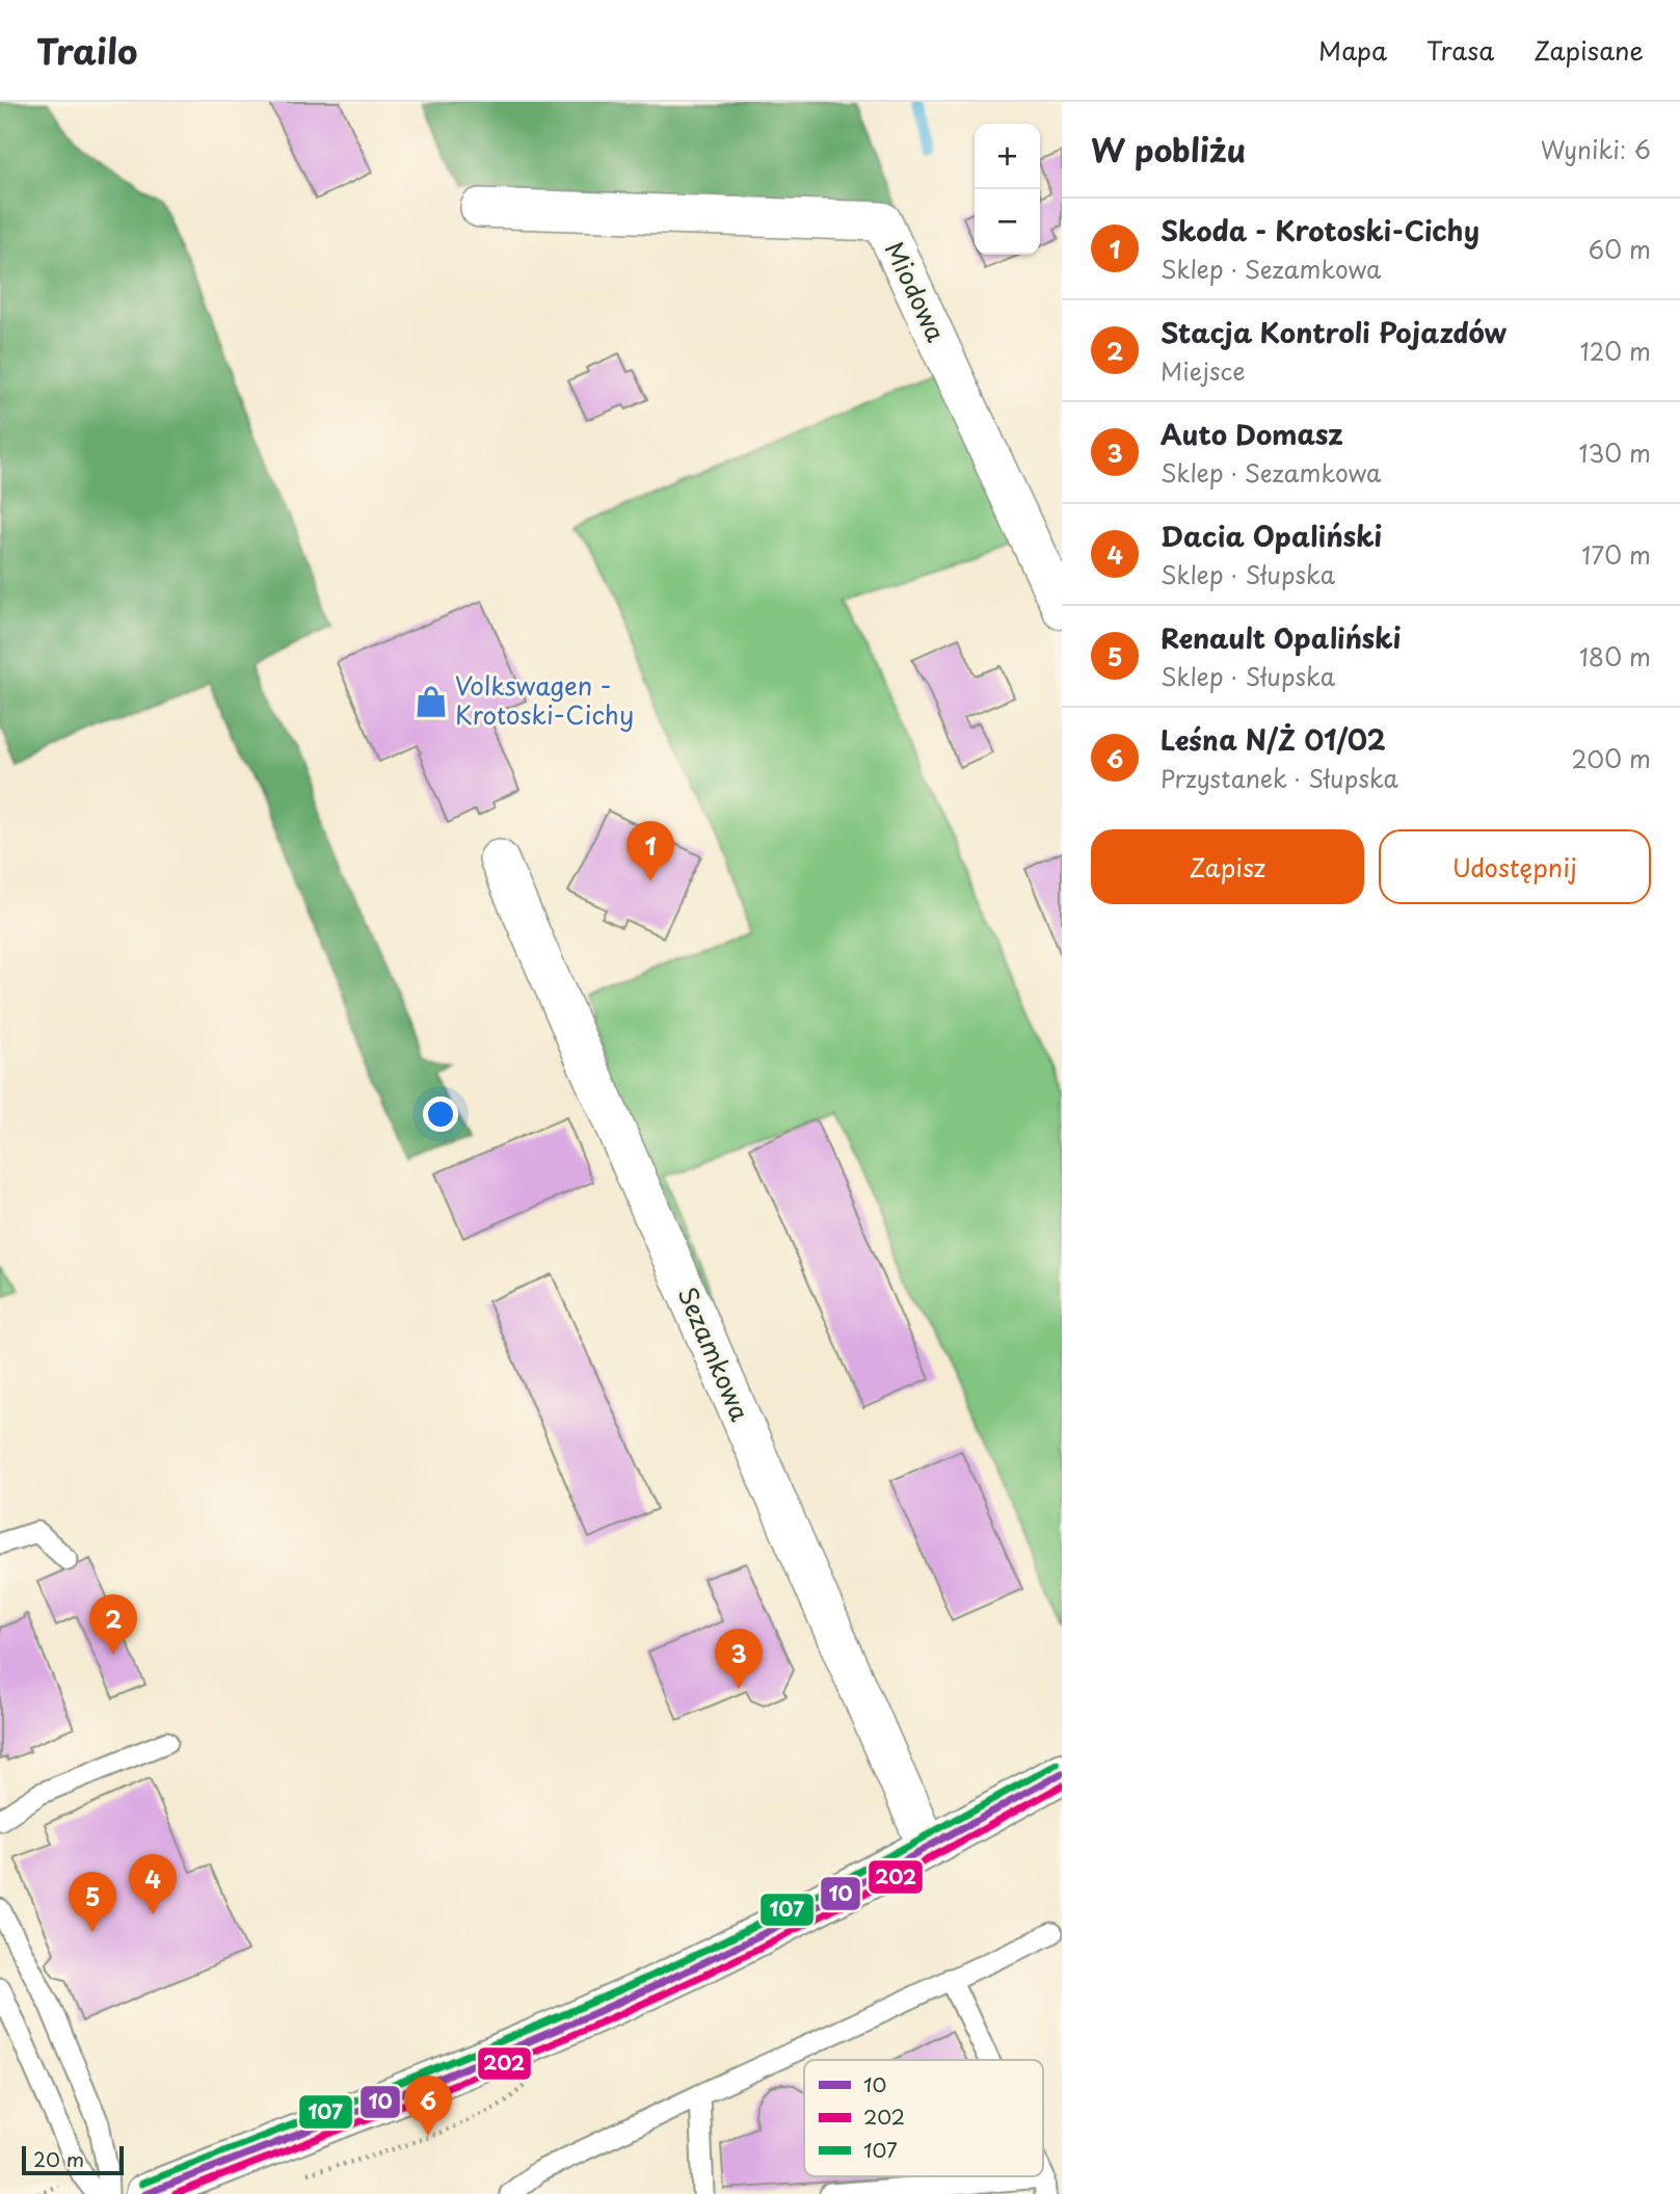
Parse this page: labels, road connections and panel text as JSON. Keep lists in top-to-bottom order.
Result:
{
  "streets": {
    "street": ["Miodowa", "Sezamkowa"]
  },
  "places": {
    "shop": ["Volkswagen - Krotoski-Cichy"]
  },
  "lines": ["transit line 107", "transit line 10", "transit line 202"],
  "legend": ["10", "202", "107"],
  "scale_bar": "20 m",
  "page": {
    "header": "Trailo",
    "nav": ["Mapa", "Trasa", "Zapisane"],
    "heading": ["W pobliżu", "Wyniki: 6"],
    "map_buttons": ["+", "−"],
    "list": [
      {
        "mark": "1",
        "name": "Skoda - Krotoski-Cichy",
        "note": "Sklep · Sezamkowa",
        "value": "60 m"
      },
      {
        "mark": "2",
        "name": "Stacja Kontroli Pojazdów",
        "note": "Miejsce",
        "value": "120 m"
      },
      {
        "mark": "3",
        "name": "Auto Domasz",
        "note": "Sklep · Sezamkowa",
        "value": "130 m"
      },
      {
        "mark": "4",
        "name": "Dacia Opaliński",
        "note": "Sklep · Słupska",
        "value": "170 m"
      },
      {
        "mark": "5",
        "name": "Renault Opaliński",
        "note": "Sklep · Słupska",
        "value": "180 m"
      },
      {
        "mark": "6",
        "name": "Leśna N/Ż 01/02",
        "note": "Przystanek · Słupska",
        "value": "200 m"
      }
    ],
    "buttons": ["Zapisz", "Udostępnij"],
    "pins": [
      "1",
      "2",
      "3",
      "4",
      "5",
      "6"
    ],
    "scale": "20 m"
  }
}
